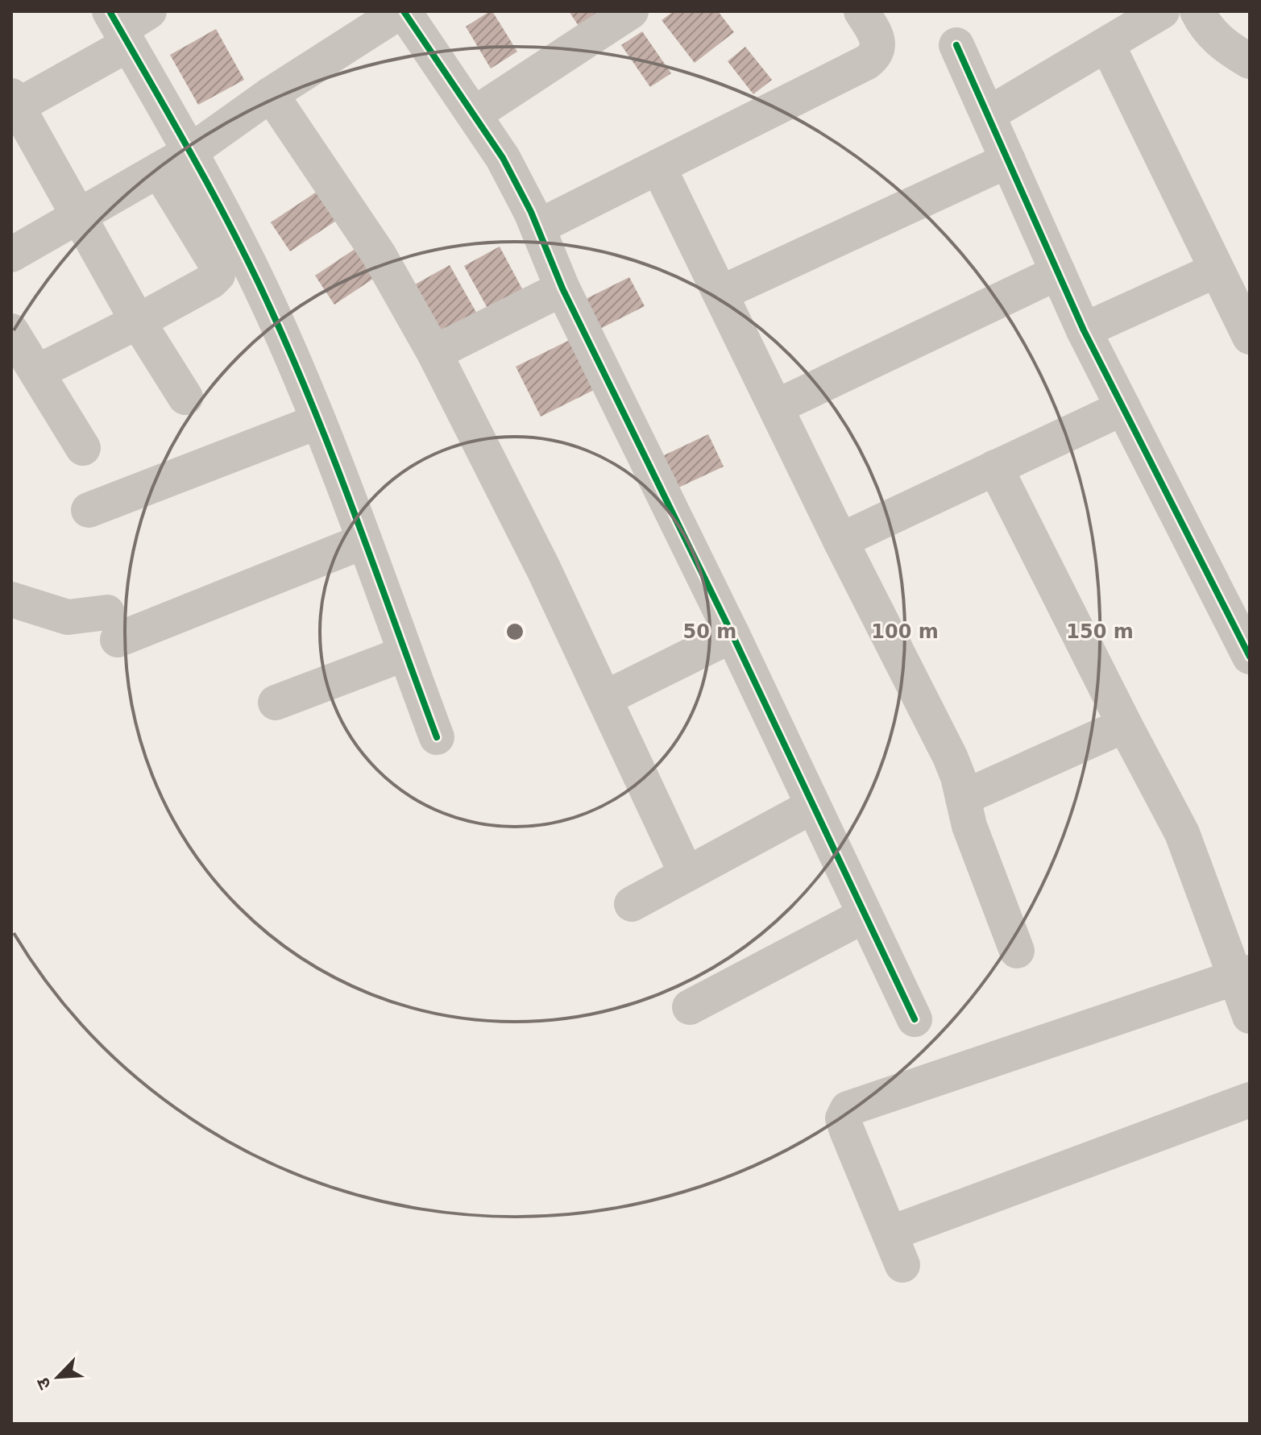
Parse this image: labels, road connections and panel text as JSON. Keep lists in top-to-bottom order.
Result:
{
  "north": "bottom left",
  "rings": ["50 m", "100 m", "150 m"]
}
